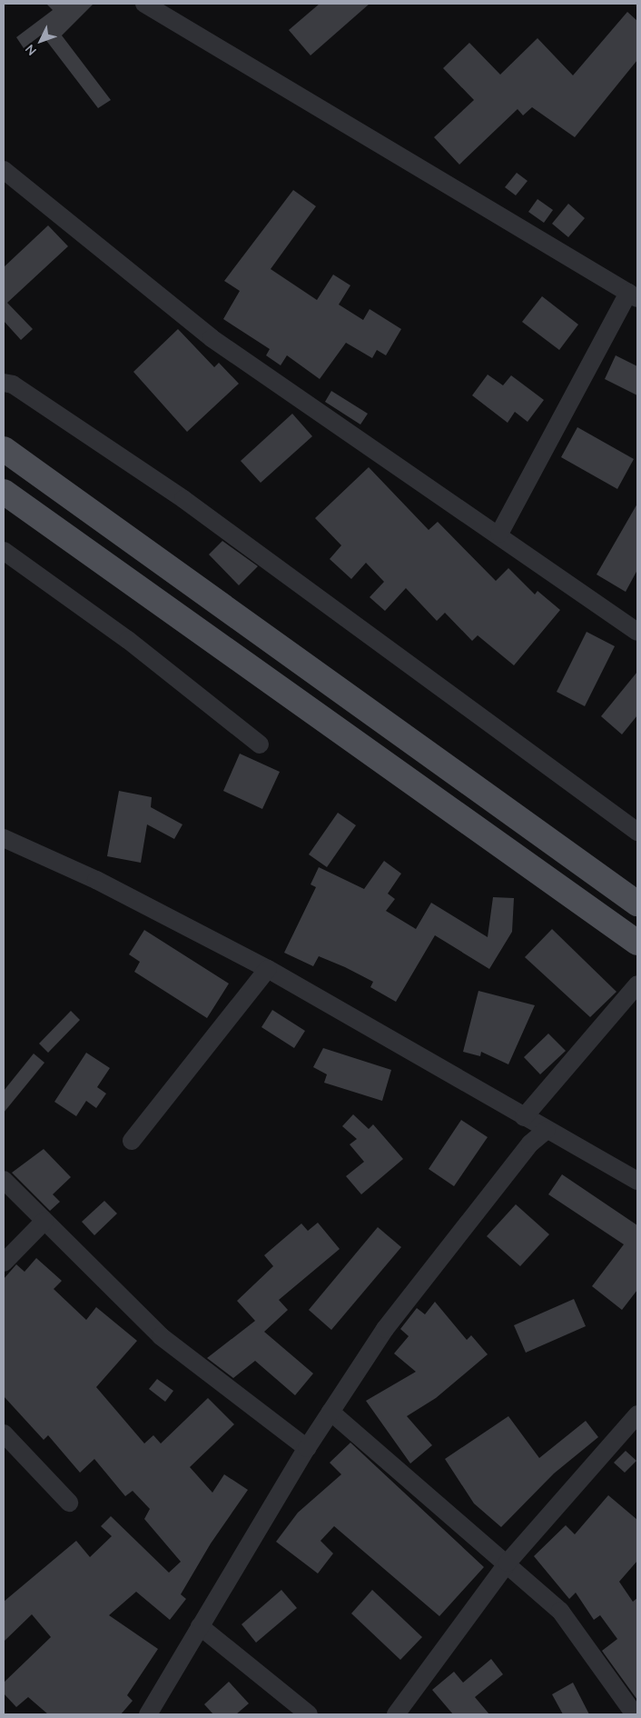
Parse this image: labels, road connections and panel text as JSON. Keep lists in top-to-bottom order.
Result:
{
  "north": "bottom left"
}
